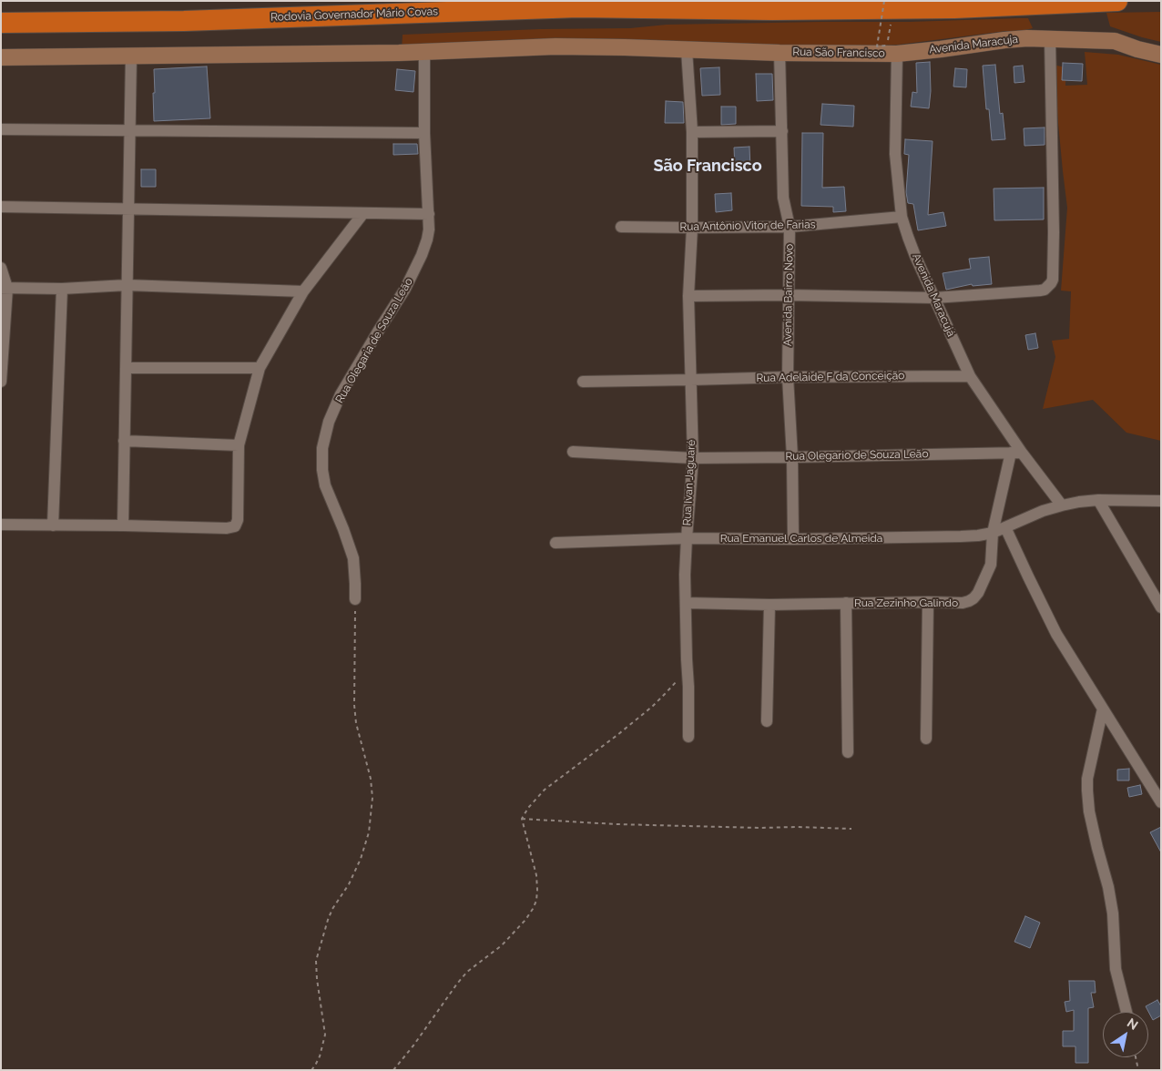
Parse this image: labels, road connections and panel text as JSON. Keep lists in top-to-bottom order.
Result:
{
  "streets": {
    "highway": ["Rodovia Governador Mário Covas"],
    "street": [
      "Avenida Maracuja",
      "Rua São Francisco",
      "Rua Antônio Vitor de Farias",
      "Avenida Bairro Novo",
      "Avenida Maracujá",
      "Rua Olegaria de Souza Leão",
      "Rua Adelaide F da Conceição",
      "Rua Olegario de Souza Leão",
      "Rua Ivan Jaguaré",
      "Rua Emanuel Carlos de Almeida",
      "Rua Zezinho Galindo"
    ]
  },
  "crossings": [
    ["Avenida Maracuja", "Rua São Francisco"],
    ["Avenida Maracuja", "Avenida Maracujá"],
    ["Rua São Francisco", "Avenida Bairro Novo"],
    ["Rua São Francisco", "Avenida Maracujá"],
    ["Rua São Francisco", "Rua Olegaria de Souza Leão"],
    ["Rua São Francisco", "Rua Ivan Jaguaré"],
    ["Rua Antônio Vitor de Farias", "Avenida Bairro Novo"],
    ["Rua Antônio Vitor de Farias", "Avenida Maracujá"],
    ["Rua Antônio Vitor de Farias", "Rua Ivan Jaguaré"],
    ["Avenida Bairro Novo", "Rua Adelaide F da Conceição"],
    ["Avenida Bairro Novo", "Rua Olegario de Souza Leão"],
    ["Avenida Bairro Novo", "Rua Emanuel Carlos de Almeida"],
    ["Avenida Maracujá", "Rua Adelaide F da Conceição"],
    ["Avenida Maracujá", "Rua Olegario de Souza Leão"],
    ["Avenida Maracujá", "Rua Emanuel Carlos de Almeida"],
    ["Avenida Maracujá", "Rua Zezinho Galindo"],
    ["Rua Adelaide F da Conceição", "Rua Ivan Jaguaré"],
    ["Rua Olegario de Souza Leão", "Rua Ivan Jaguaré"],
    ["Rua Olegario de Souza Leão", "Rua Zezinho Galindo"],
    ["Rua Ivan Jaguaré", "Rua Emanuel Carlos de Almeida"],
    ["Rua Ivan Jaguaré", "Rua Zezinho Galindo"],
    ["Rua Emanuel Carlos de Almeida", "Rua Zezinho Galindo"]
  ],
  "districts": ["São Francisco"],
  "north": "top right"
}
